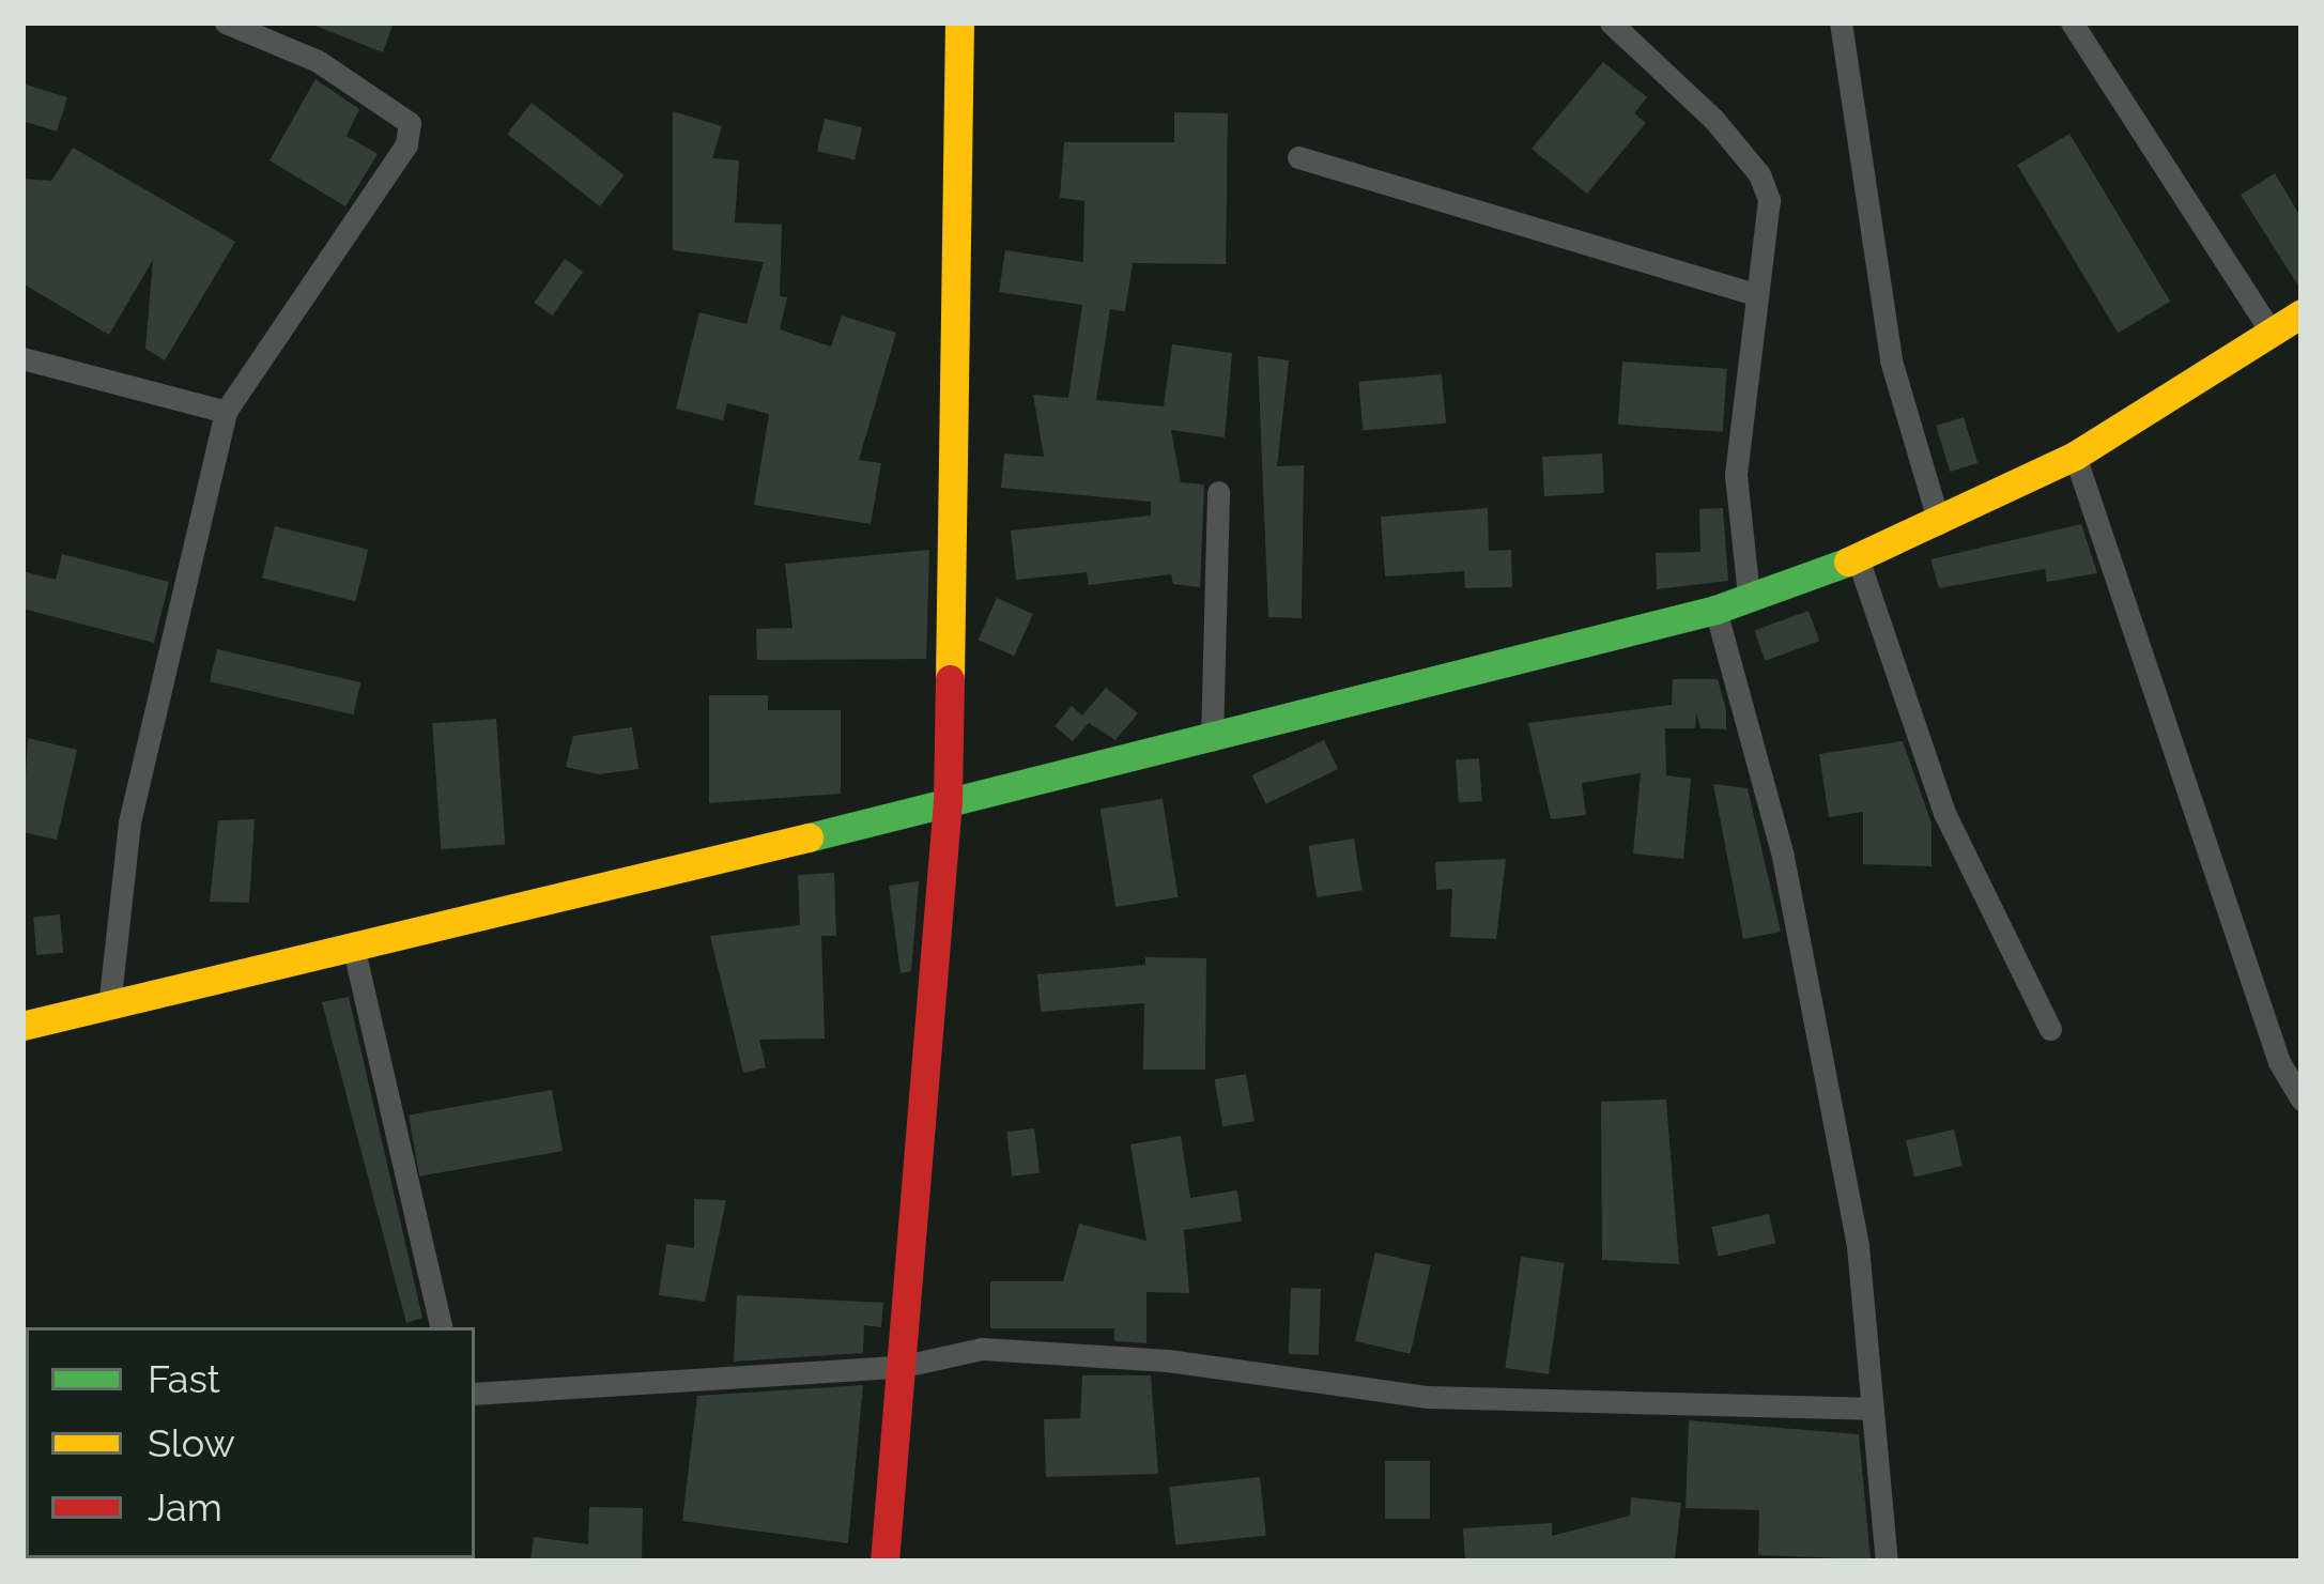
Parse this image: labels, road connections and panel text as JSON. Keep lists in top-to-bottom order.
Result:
{
  "legend": ["Fast", "Slow", "Jam"]
}
